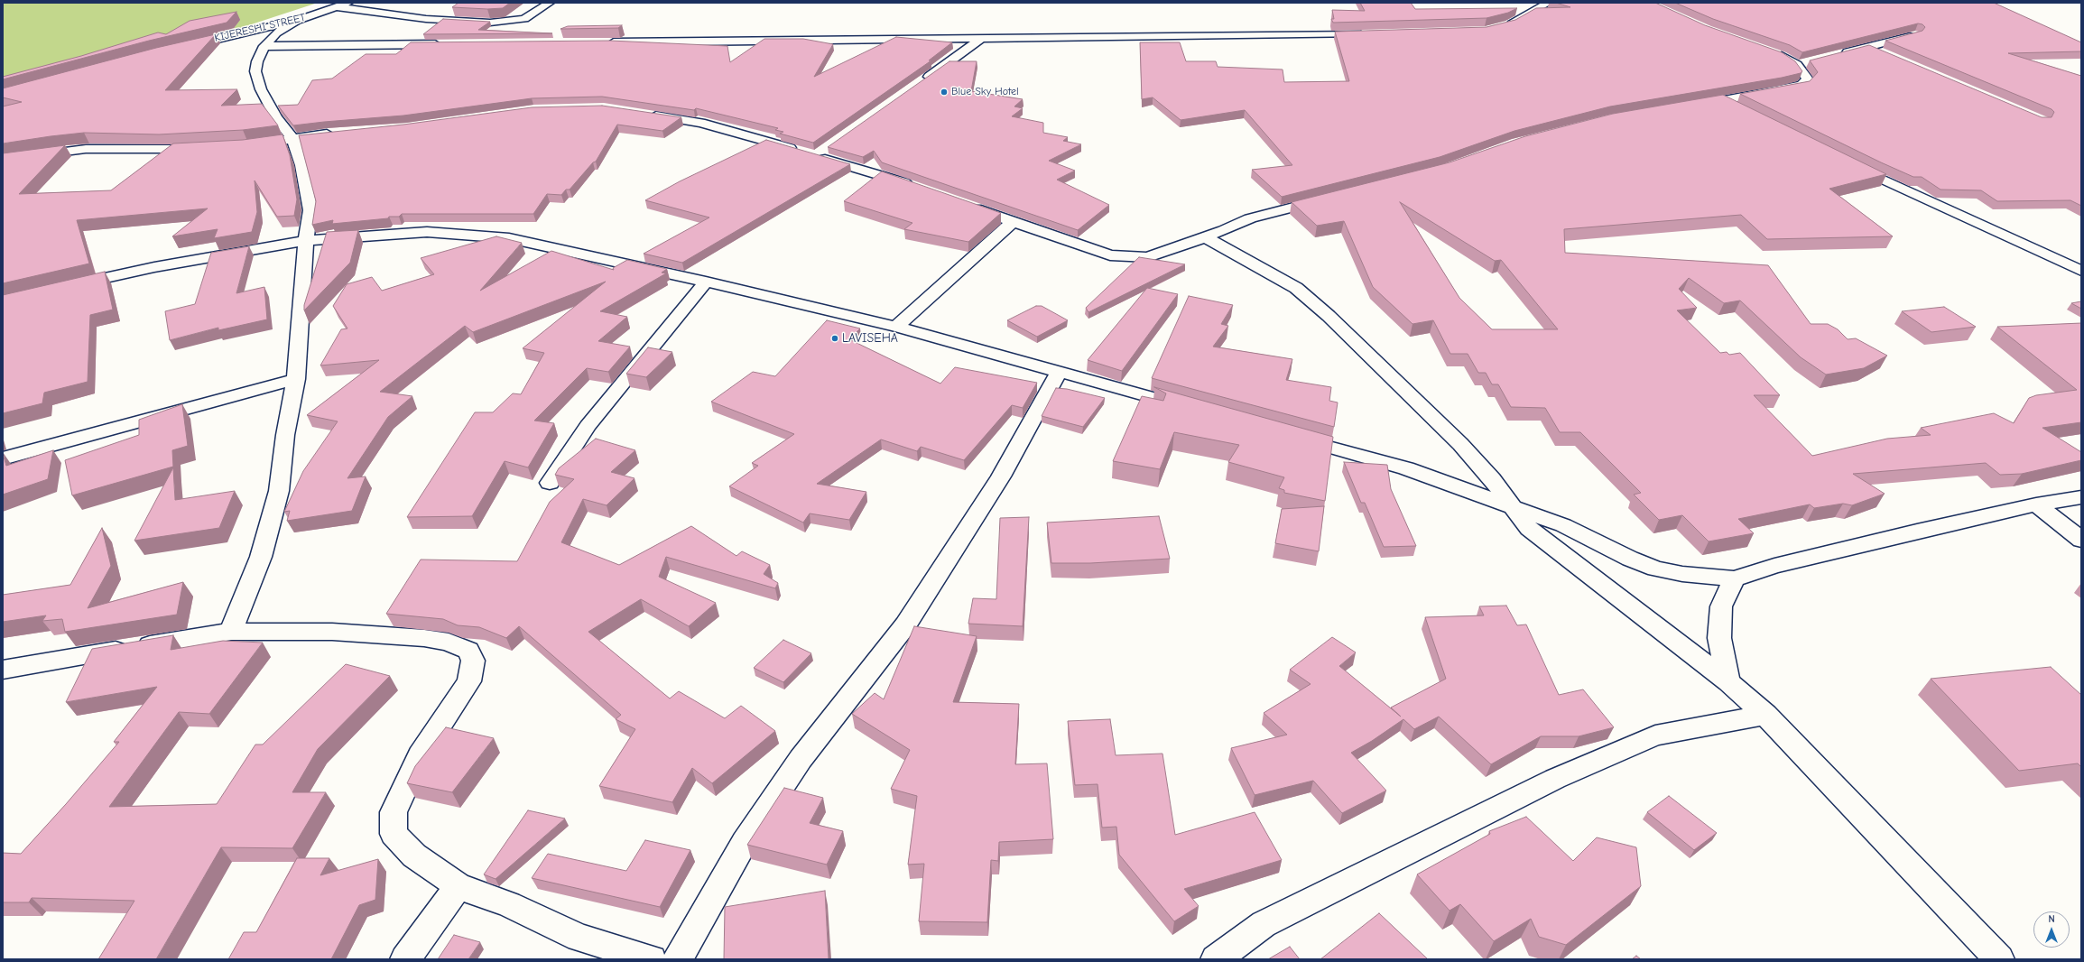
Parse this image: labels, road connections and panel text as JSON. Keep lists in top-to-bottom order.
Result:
{
  "streets": {
    "street": ["KIJERESHI STREET"]
  },
  "places": ["Blue Sky Hotel", "LAVISEHA"],
  "north": "top"
}
